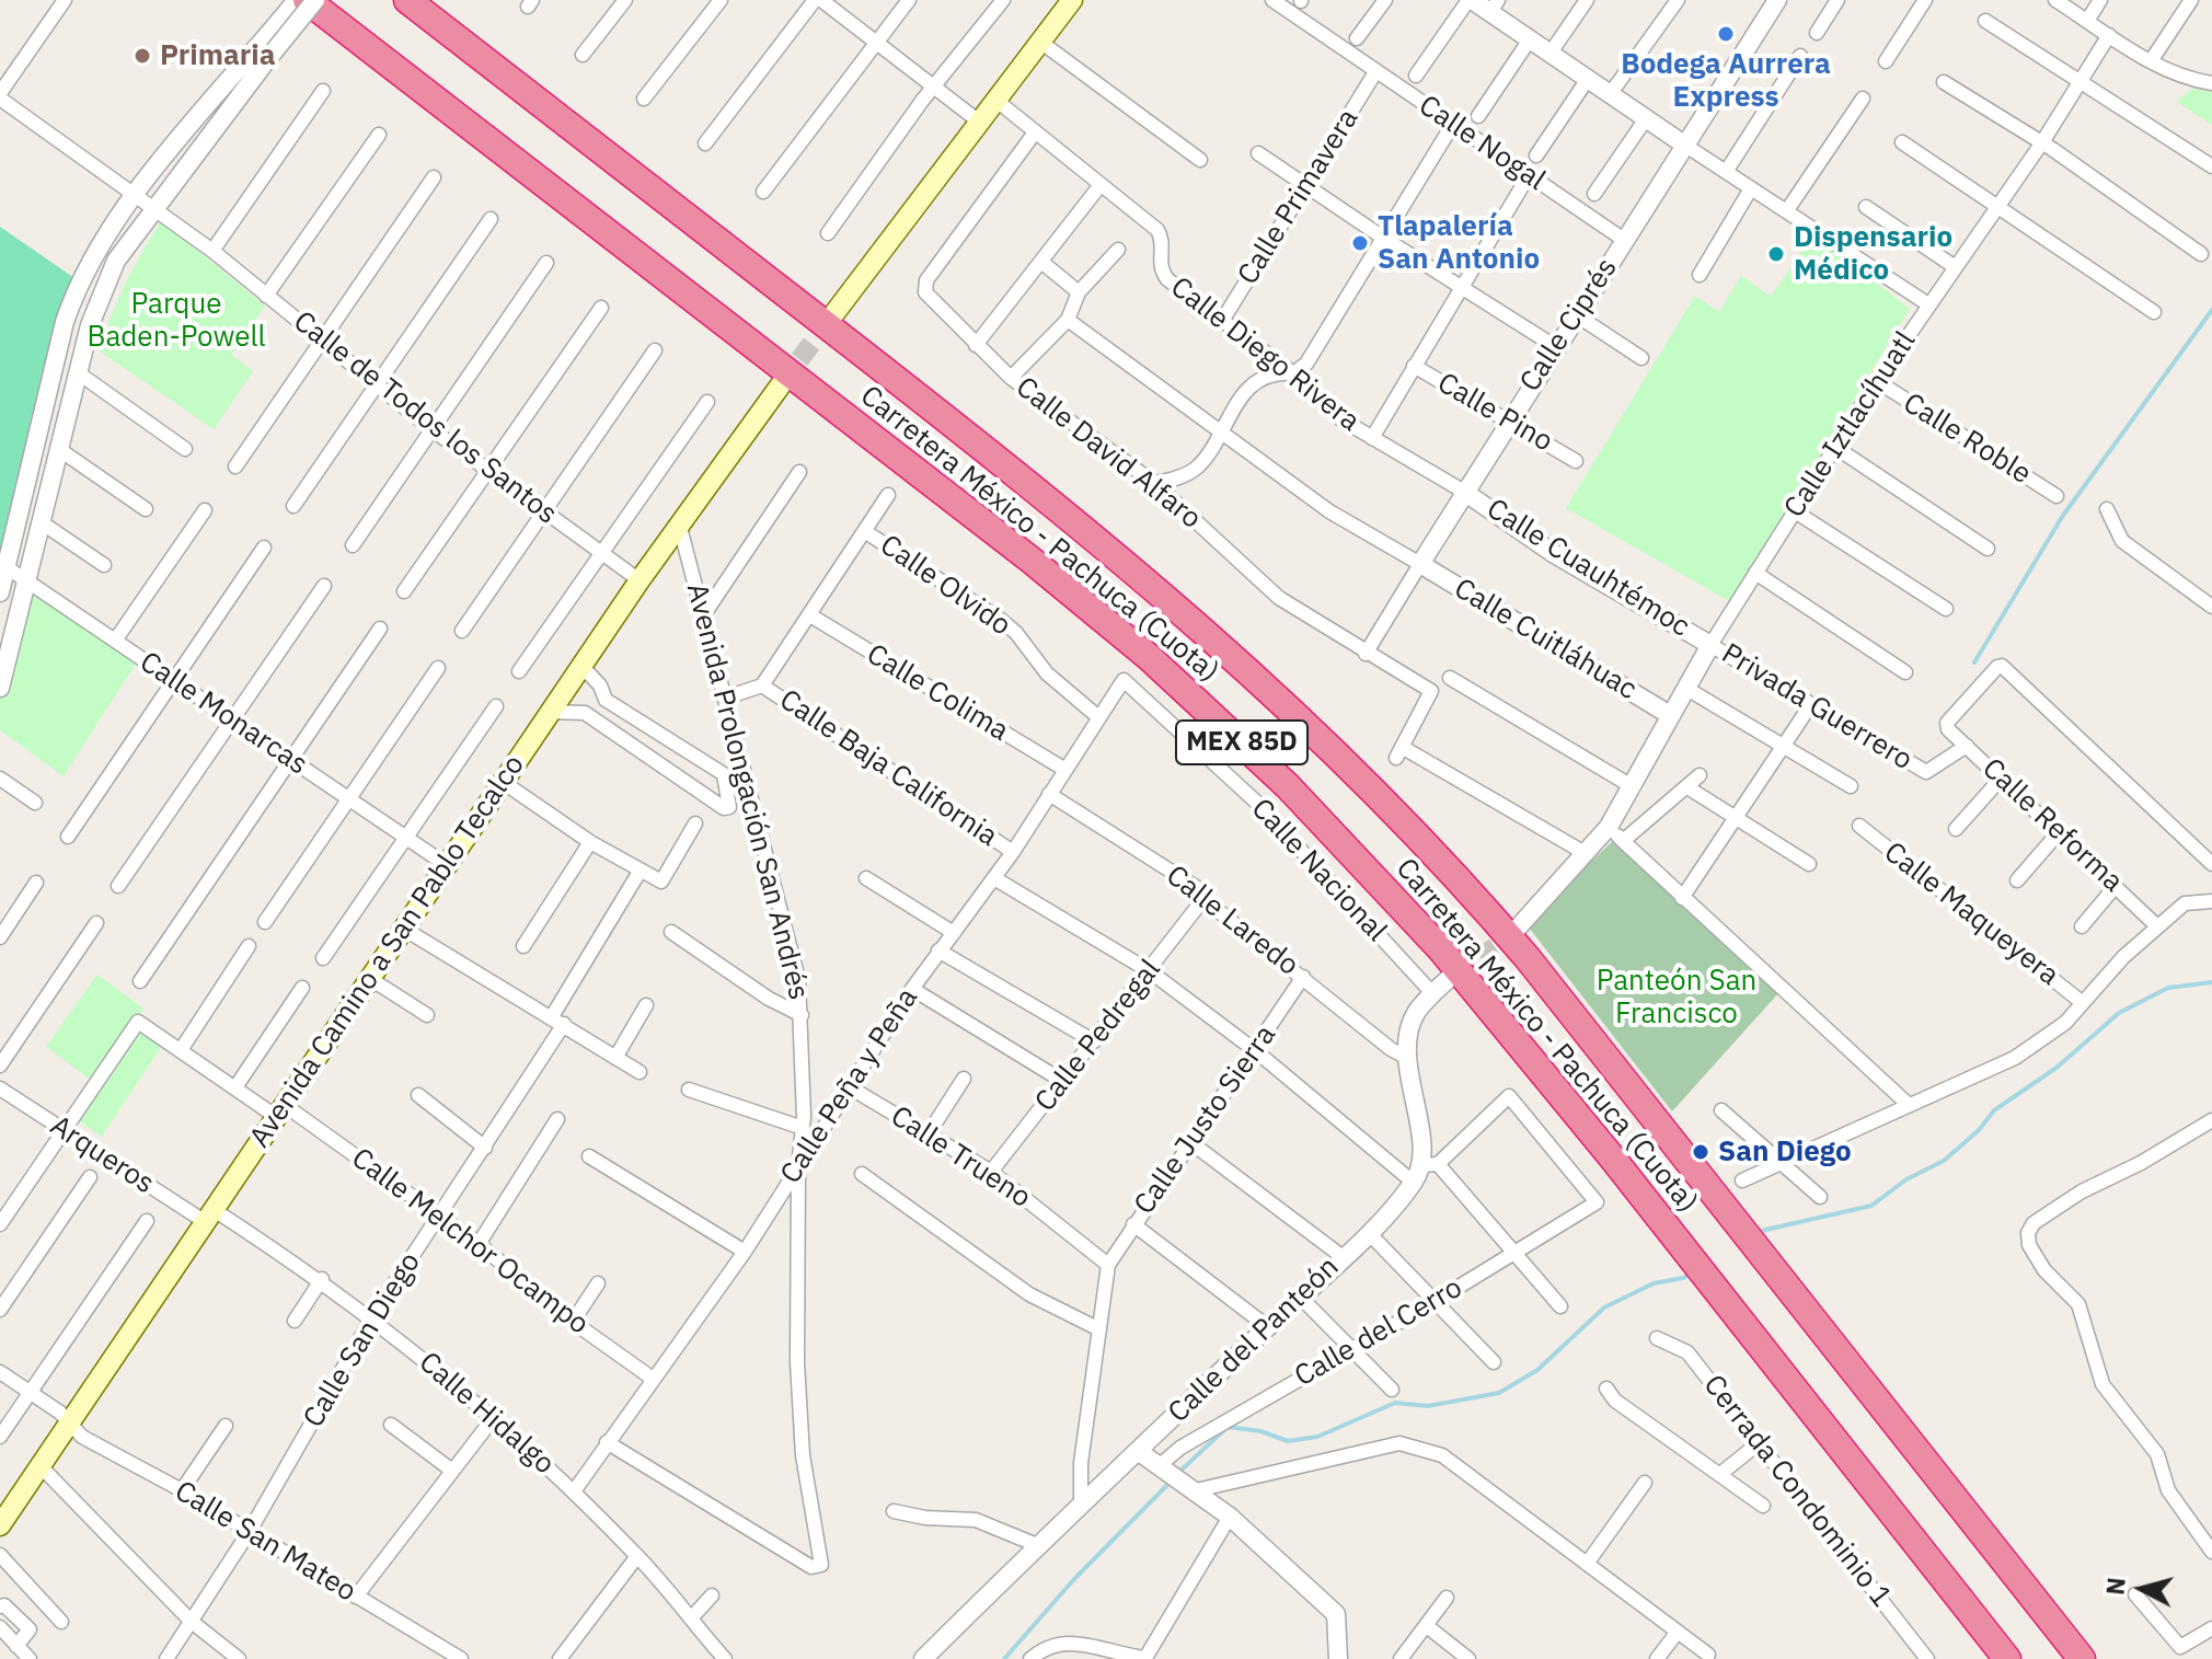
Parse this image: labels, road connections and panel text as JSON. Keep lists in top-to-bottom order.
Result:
{
  "streets": {
    "highway": ["Carretera México - Pachuca (Cuota)", "MEX 85D"],
    "main road": ["Avenida Camino a San Pablo Tecalco"],
    "street": [
      "Calle Nogal",
      "Calle Primavera",
      "Calle Ciprés",
      "Calle Diego Rivera",
      "Calle Pino",
      "Calle de Todos los Santos",
      "Calle Iztlacíhuatl",
      "Calle Roble",
      "Calle David Alfaro",
      "Calle Cuauhtémoc",
      "Calle Olvido",
      "Calle Cuitláhuac",
      "Calle Colima",
      "Privada Guerrero",
      "Calle Monarcas",
      "Calle Baja California",
      "Avenida Prolongación San Andrés",
      "Calle Reforma",
      "Calle Nacional",
      "Calle Maqueyera",
      "Calle Laredo",
      "Calle Pedregal",
      "Calle Peña y Peña",
      "Calle Justo Sierra",
      "Arqueros",
      "Calle Trueno",
      "Calle Melchor Ocampo",
      "Calle del Cerro",
      "Calle San Diego",
      "Calle del Panteón",
      "Calle Hidalgo",
      "Cerrada Condominio 1",
      "Calle San Mateo"
    ]
  },
  "crossings": [
    ["Calle Nogal", "Calle Primavera"],
    ["Calle Nogal", "Calle Ciprés"],
    ["Calle Primavera", "Calle Diego Rivera"],
    ["Calle Ciprés", "Calle Diego Rivera"],
    ["Calle Ciprés", "Calle Pino"],
    ["Calle Ciprés", "Calle David Alfaro"],
    ["Calle Ciprés", "Calle Cuauhtémoc"],
    ["Calle Ciprés", "Calle Cuitláhuac"],
    ["Calle Diego Rivera", "Calle Cuauhtémoc"],
    ["Calle de Todos los Santos", "Avenida Camino a San Pablo Tecalco"],
    ["Calle Iztlacíhuatl", "Calle Roble"],
    ["Calle Iztlacíhuatl", "Calle Cuauhtémoc"],
    ["Calle Iztlacíhuatl", "Calle Cuitláhuac"],
    ["Calle Iztlacíhuatl", "Privada Guerrero"],
    ["Calle Cuauhtémoc", "Privada Guerrero"],
    ["Calle Olvido", "Calle Peña y Peña"],
    ["Calle Colima", "Calle Peña y Peña"],
    ["Privada Guerrero", "Calle Reforma"],
    ["Calle Monarcas", "Avenida Camino a San Pablo Tecalco"],
    ["Calle Baja California", "Calle Peña y Peña"],
    ["Avenida Prolongación San Andrés", "Avenida Camino a San Pablo Tecalco"],
    ["Avenida Prolongación San Andrés", "Calle Peña y Peña"],
    ["Calle Nacional", "Calle Peña y Peña"],
    ["Calle Laredo", "Calle Pedregal"],
    ["Calle Laredo", "Calle Peña y Peña"],
    ["Calle Laredo", "Calle Justo Sierra"],
    ["Avenida Camino a San Pablo Tecalco", "Arqueros"],
    ["Avenida Camino a San Pablo Tecalco", "Calle Melchor Ocampo"],
    ["Avenida Camino a San Pablo Tecalco", "Calle Hidalgo"],
    ["Avenida Camino a San Pablo Tecalco", "Calle San Mateo"],
    ["Calle Pedregal", "Calle Trueno"],
    ["Calle Peña y Peña", "Calle Trueno"],
    ["Calle Peña y Peña", "Calle Melchor Ocampo"],
    ["Calle Peña y Peña", "Calle Hidalgo"],
    ["Calle Justo Sierra", "Calle Trueno"],
    ["Arqueros", "Calle Melchor Ocampo"],
    ["Arqueros", "Calle Hidalgo"],
    ["Calle Melchor Ocampo", "Calle San Diego"],
    ["Calle del Cerro", "Calle del Panteón"],
    ["Calle San Diego", "Calle Hidalgo"],
    ["Calle San Diego", "Calle San Mateo"]
  ],
  "parks": ["Parque Baden-Powell", "Panteón San Francisco"],
  "places": [
    "Bodega Aurrera Express",
    "Primaria",
    "Tlapalería San Antonio",
    "Dispensario Médico",
    "San Diego"
  ],
  "north": "left"
}
